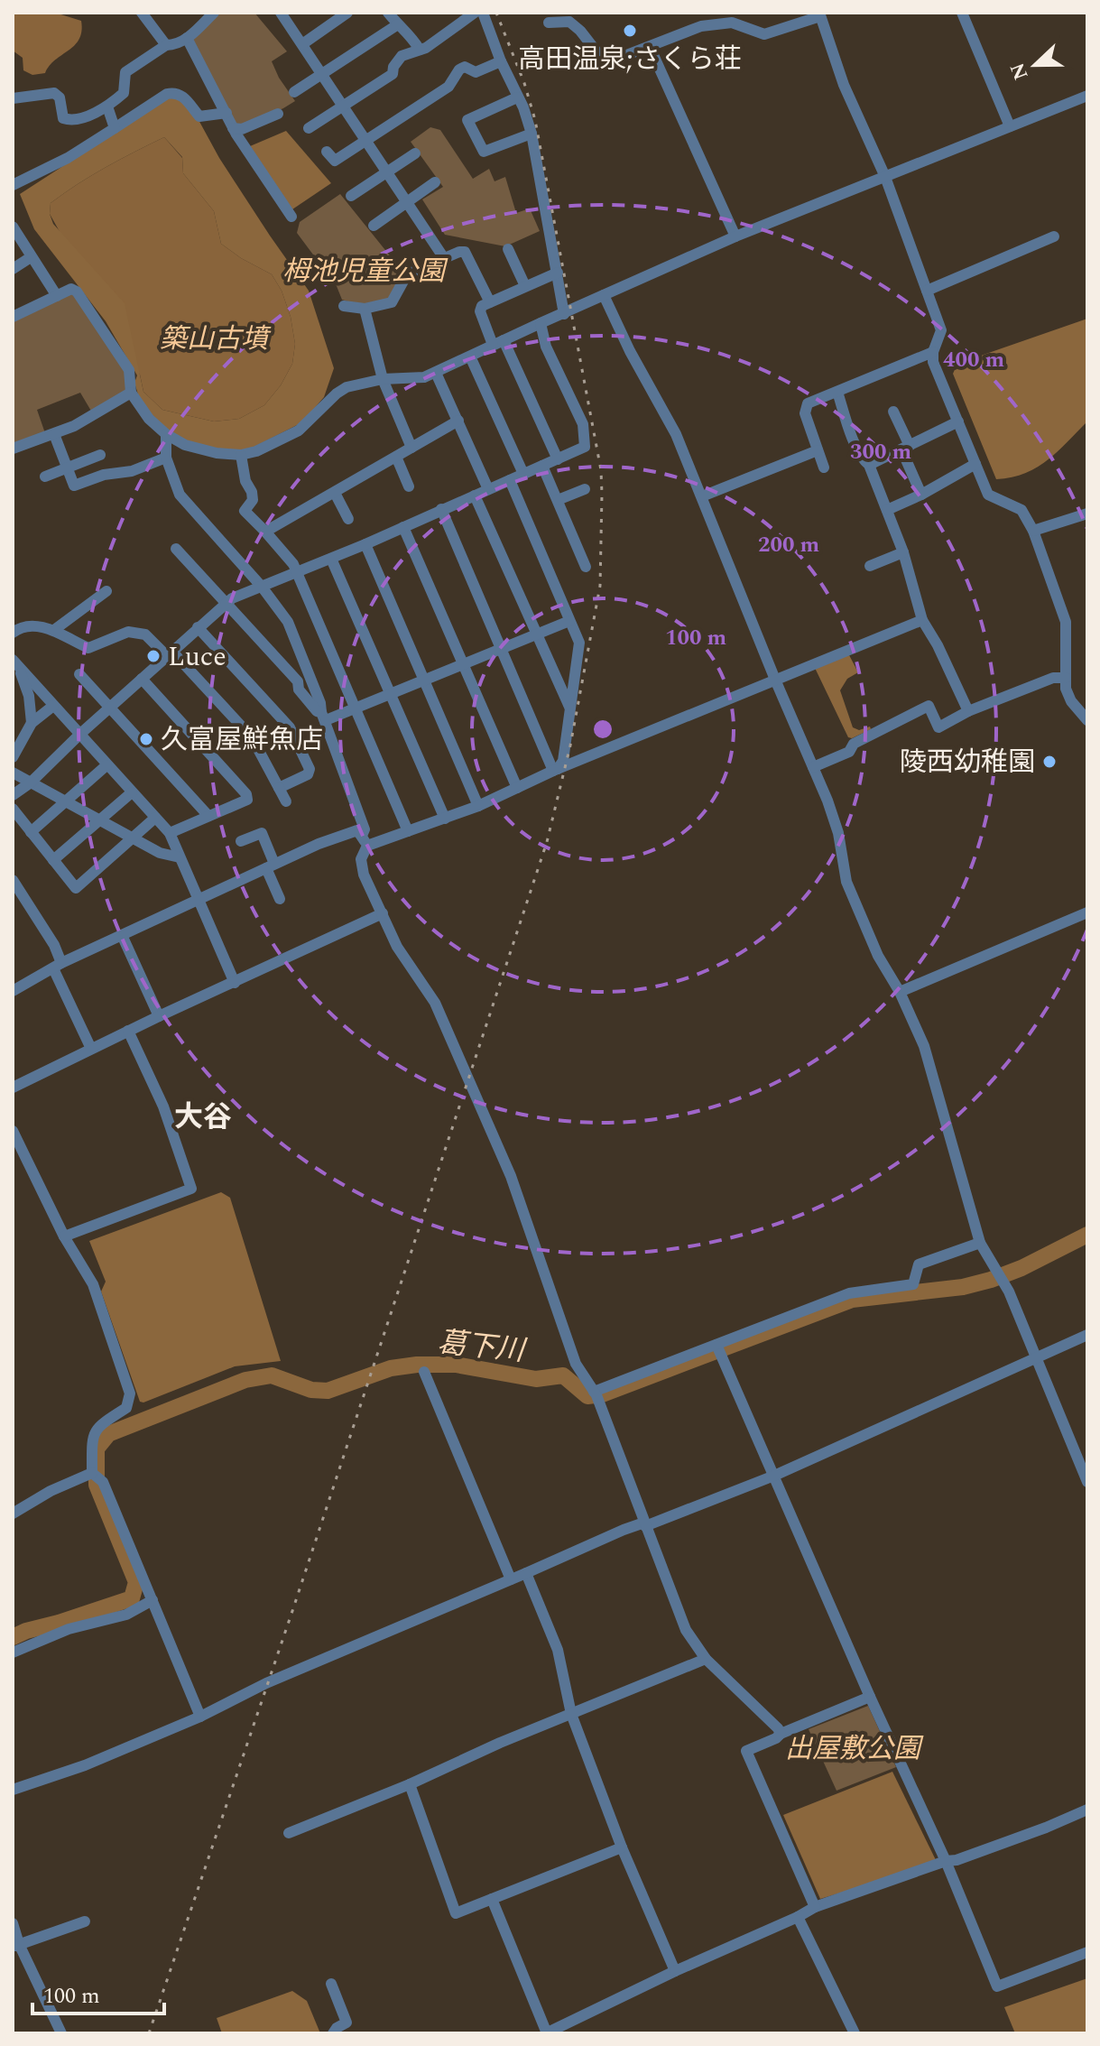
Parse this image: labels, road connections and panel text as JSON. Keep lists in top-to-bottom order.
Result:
{
  "districts": ["大谷"],
  "water": ["葛下川"],
  "parks": ["栂池児童公園", "築山古墳", "出屋敷公園"],
  "places": [
    "高田温泉;さくら荘",
    "Luce",
    "久富屋鮮魚店",
    "陵西幼稚園"
  ],
  "scale_bar": "100 m",
  "north": "left",
  "rings": [
    "400 m",
    "300 m",
    "200 m",
    "100 m"
  ]
}
